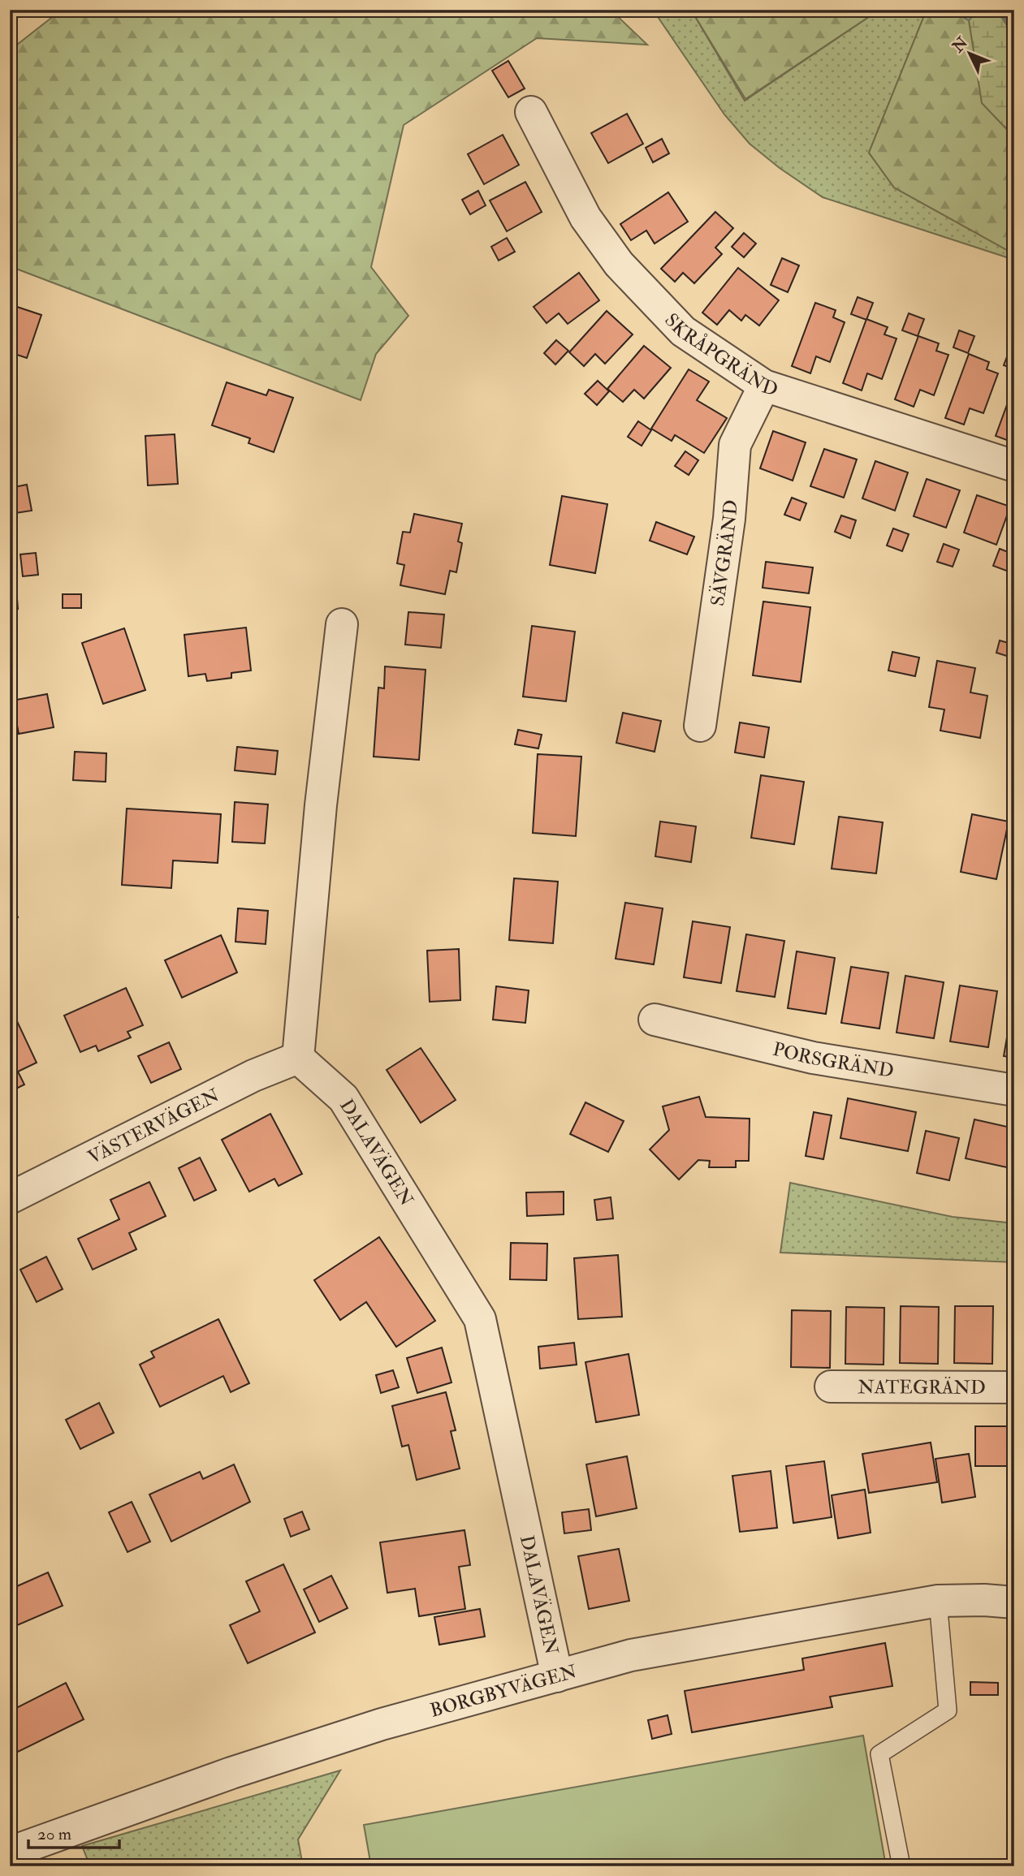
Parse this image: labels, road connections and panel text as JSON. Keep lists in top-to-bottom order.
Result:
{
  "streets": {
    "street": [
      "SKRÅPGRÄND",
      "SÄVGRÄND",
      "PORSGRÄND",
      "VÄSTERVÄGEN",
      "DALAVÄGEN",
      "NATEGRÄND",
      "BORGBYVÄGEN"
    ]
  },
  "crossings": [
    ["SKRÅPGRÄND", "SÄVGRÄND"],
    ["VÄSTERVÄGEN", "DALAVÄGEN"],
    ["DALAVÄGEN", "BORGBYVÄGEN"]
  ],
  "scale_bar": "20 m",
  "north": "top left"
}
